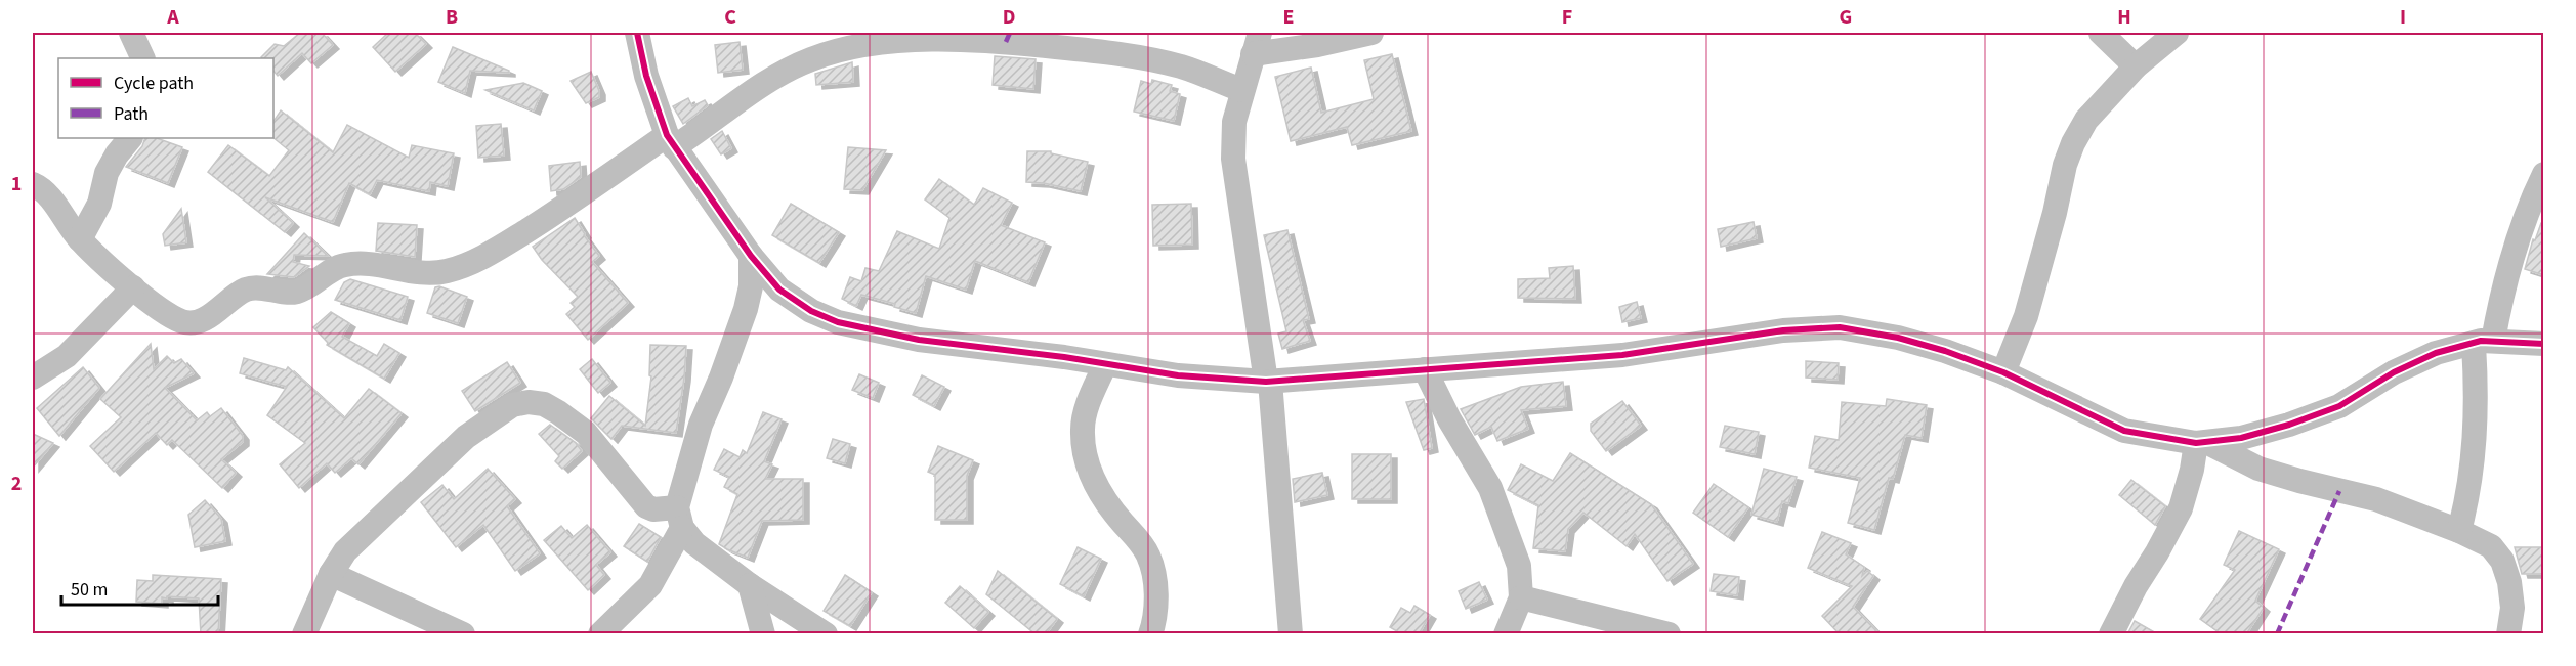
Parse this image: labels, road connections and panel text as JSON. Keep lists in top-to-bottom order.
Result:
{
  "legend": ["Cycle path", "Path"],
  "scale_bar": "50 m",
  "grid": {
    "columns": [
      "A",
      "B",
      "C",
      "D",
      "E",
      "F",
      "G",
      "H",
      "I"
    ],
    "rows": ["1", "2"]
  }
}
